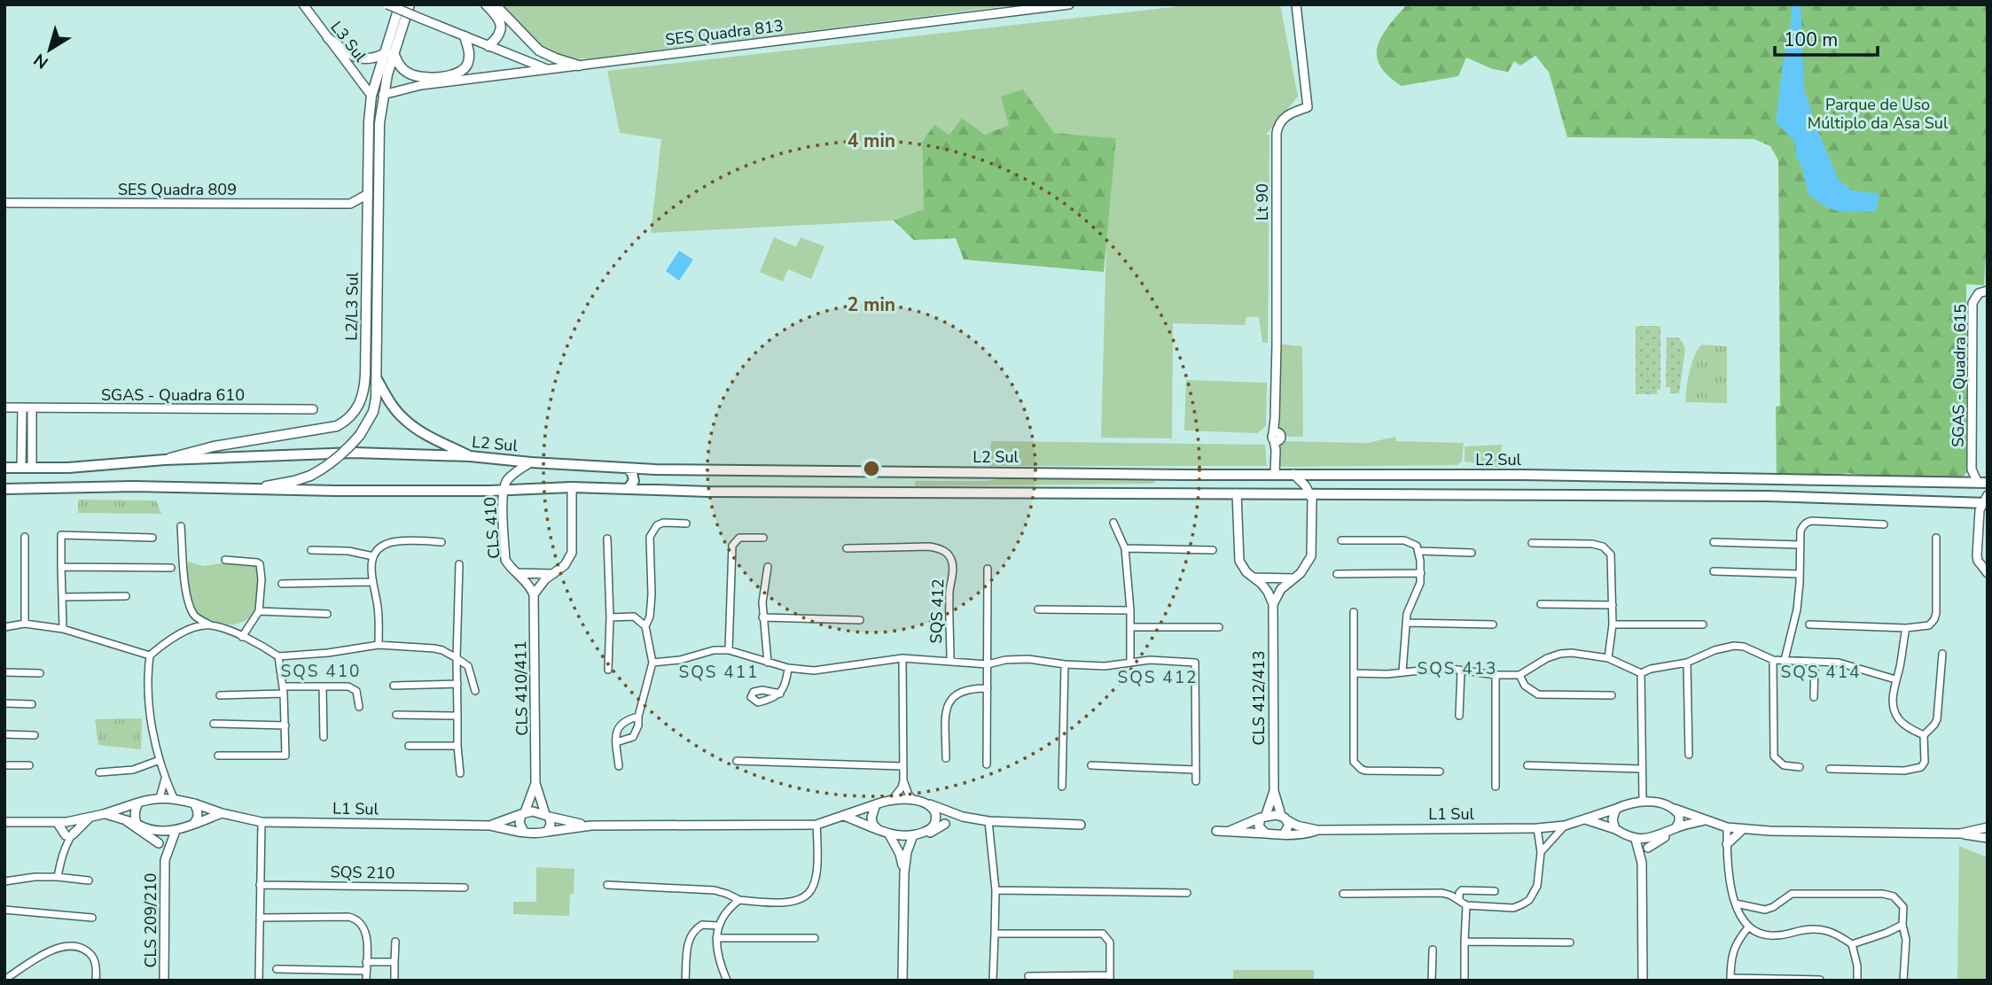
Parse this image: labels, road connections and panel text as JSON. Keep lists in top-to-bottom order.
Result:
{
  "streets": {
    "main road": ["L2/L3 Sul", "L2 Sul"],
    "street": [
      "SES Quadra 813",
      "L3 Sul",
      "SES Quadra 809",
      "Lt 90",
      "SGAS - Quadra 615",
      "SGAS - Quadra 610",
      "CLS 410",
      "SQS 412",
      "CLS 410/411",
      "CLS 412/413",
      "L1 Sul",
      "SQS 210",
      "CLS 209/210"
    ]
  },
  "crossings": [
    ["SES Quadra 813", "L2/L3 Sul"],
    ["L3 Sul", "L2/L3 Sul"],
    ["SES Quadra 809", "L2/L3 Sul"],
    ["Lt 90", "L2 Sul"],
    ["L2/L3 Sul", "L2 Sul"],
    ["SGAS - Quadra 615", "L2 Sul"],
    ["L2 Sul", "CLS 410"],
    ["CLS 410", "CLS 410/411"],
    ["CLS 410/411", "L1 Sul"],
    ["CLS 412/413", "L1 Sul"]
  ],
  "districts": [
    "SQS 413",
    "SQS 410",
    "SQS 411",
    "SQS 414",
    "SQS 412"
  ],
  "parks": ["Parque de Uso Múltiplo da Asa Sul"],
  "scale_bar": "100 m",
  "north": "bottom left",
  "rings": ["4 min", "2 min"]
}
